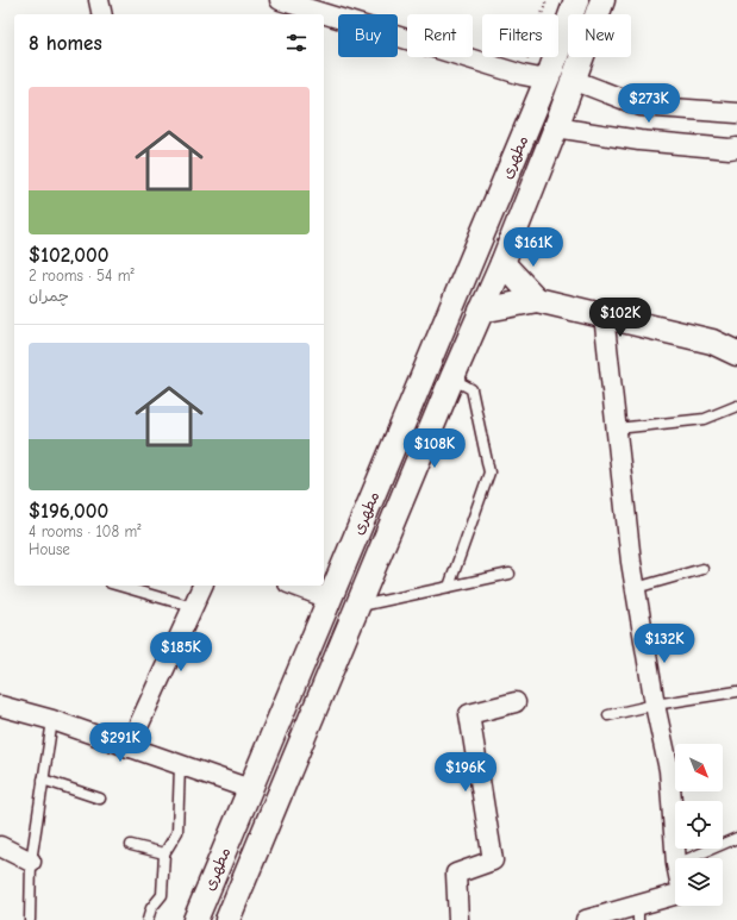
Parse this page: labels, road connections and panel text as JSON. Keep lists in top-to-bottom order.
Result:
{
  "streets": {
    "street": ["مطهری"]
  },
  "north": "bottom right",
  "page": {
    "chip": [
      "Buy",
      "Rent",
      "Filters",
      "New"
    ],
    "heading": "8 homes",
    "list": [
      {
        "name": "$102,000",
        "note": "2 rooms · 54 m² · چمران"
      },
      {
        "name": "$196,000",
        "note": "4 rooms · 108 m² · House"
      }
    ],
    "price": [
      "$273K",
      "$161K",
      "$102K",
      "$108K",
      "$132K",
      "$185K",
      "$291K",
      "$196K"
    ]
  }
}
